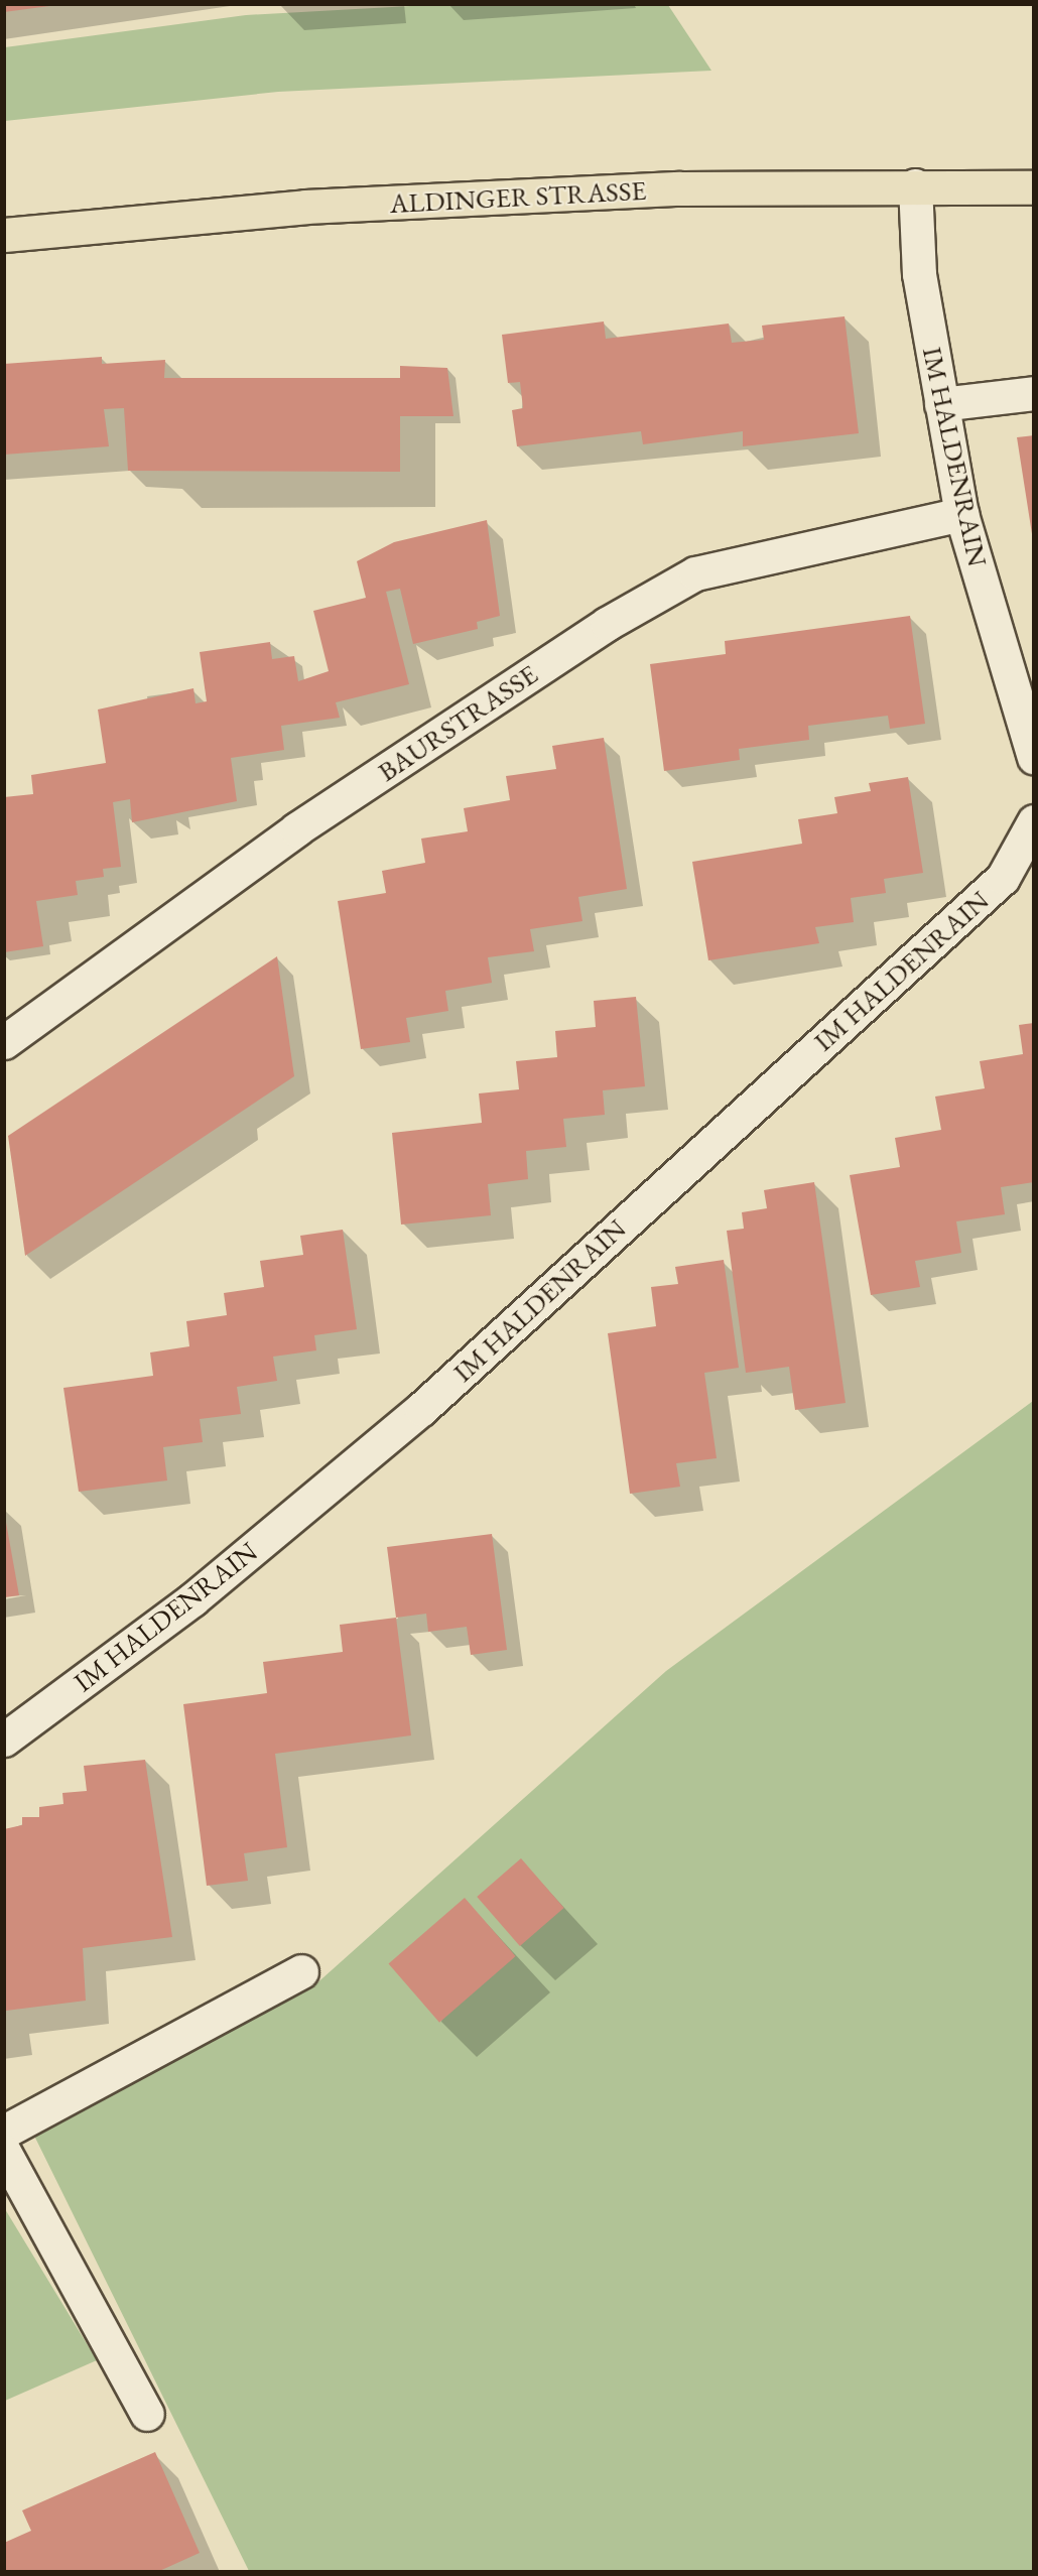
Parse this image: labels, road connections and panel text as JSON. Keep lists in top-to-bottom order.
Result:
{
  "streets": {
    "main road": ["ALDINGER STRASSE"],
    "street": ["IM HALDENRAIN", "BAURSTRASSE"]
  },
  "crossings": [
    ["ALDINGER STRASSE", "IM HALDENRAIN"],
    ["IM HALDENRAIN", "BAURSTRASSE"]
  ]
}
